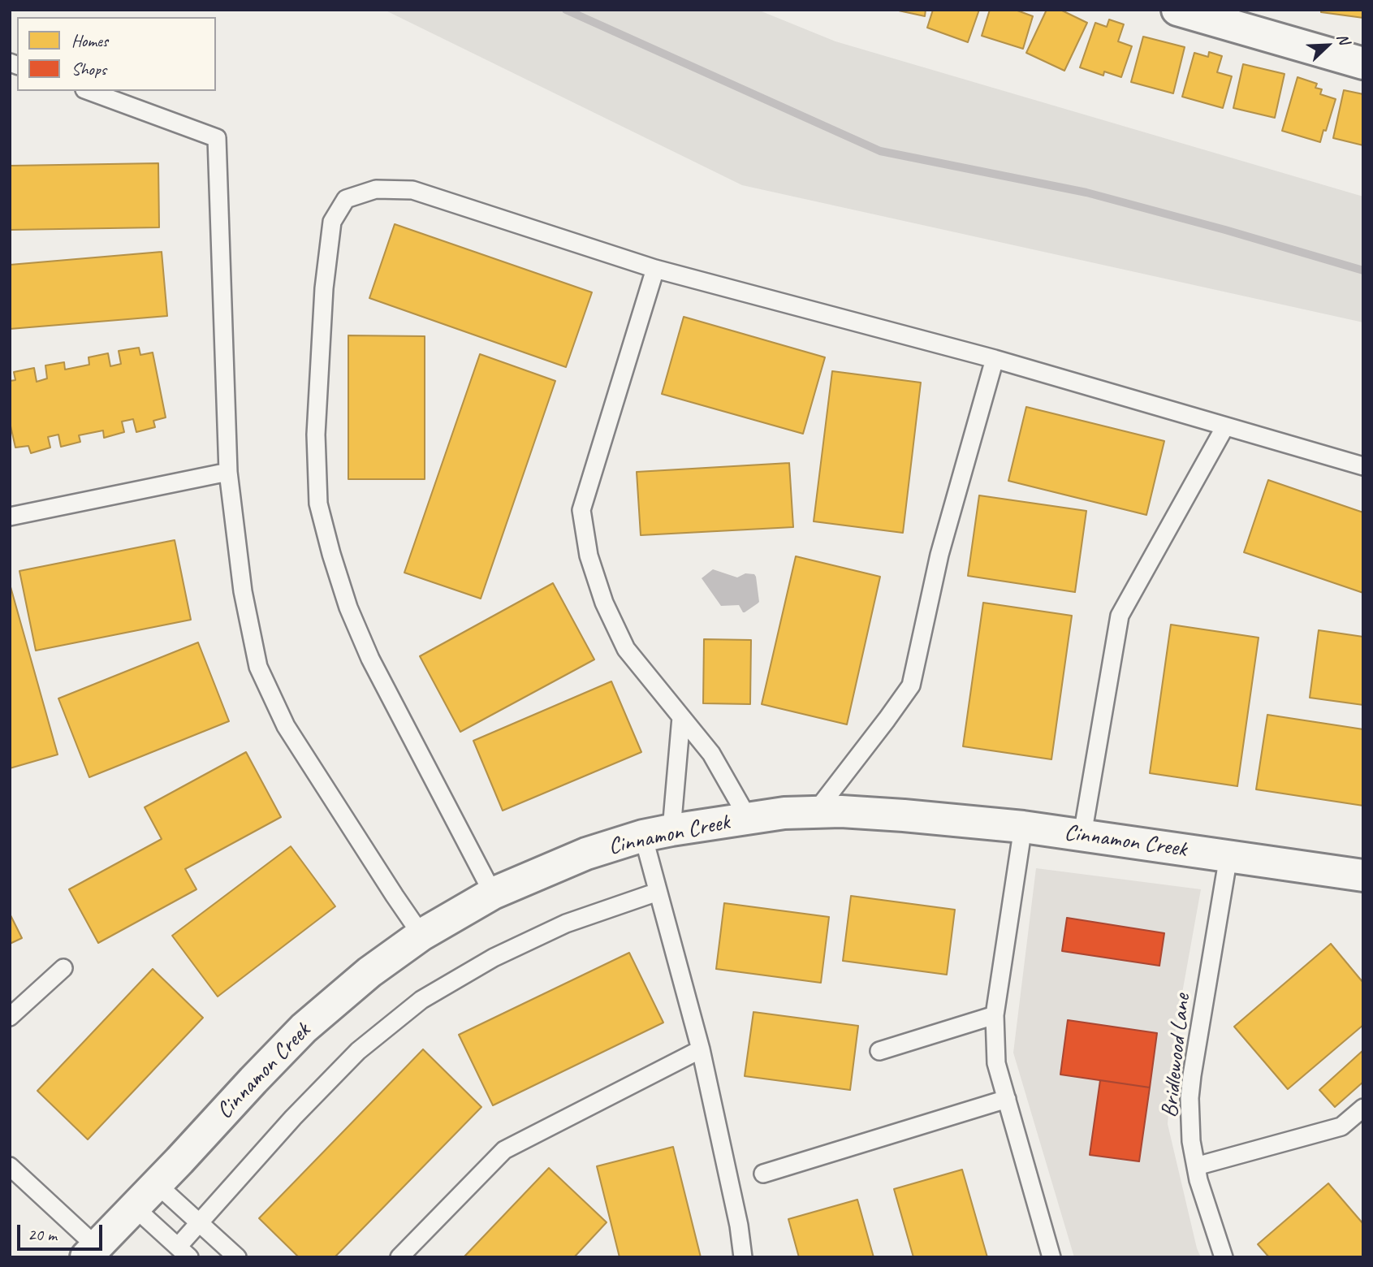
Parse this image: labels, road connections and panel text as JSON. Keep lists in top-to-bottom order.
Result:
{
  "streets": {
    "street": ["Cinnamon Creek"],
    "lane": ["Bridlewood Lane"]
  },
  "crossings": [
    ["Cinnamon Creek", "Bridlewood Lane"]
  ],
  "legend": ["Homes", "Shops"],
  "scale_bar": "20 m",
  "north": "top right"
}
